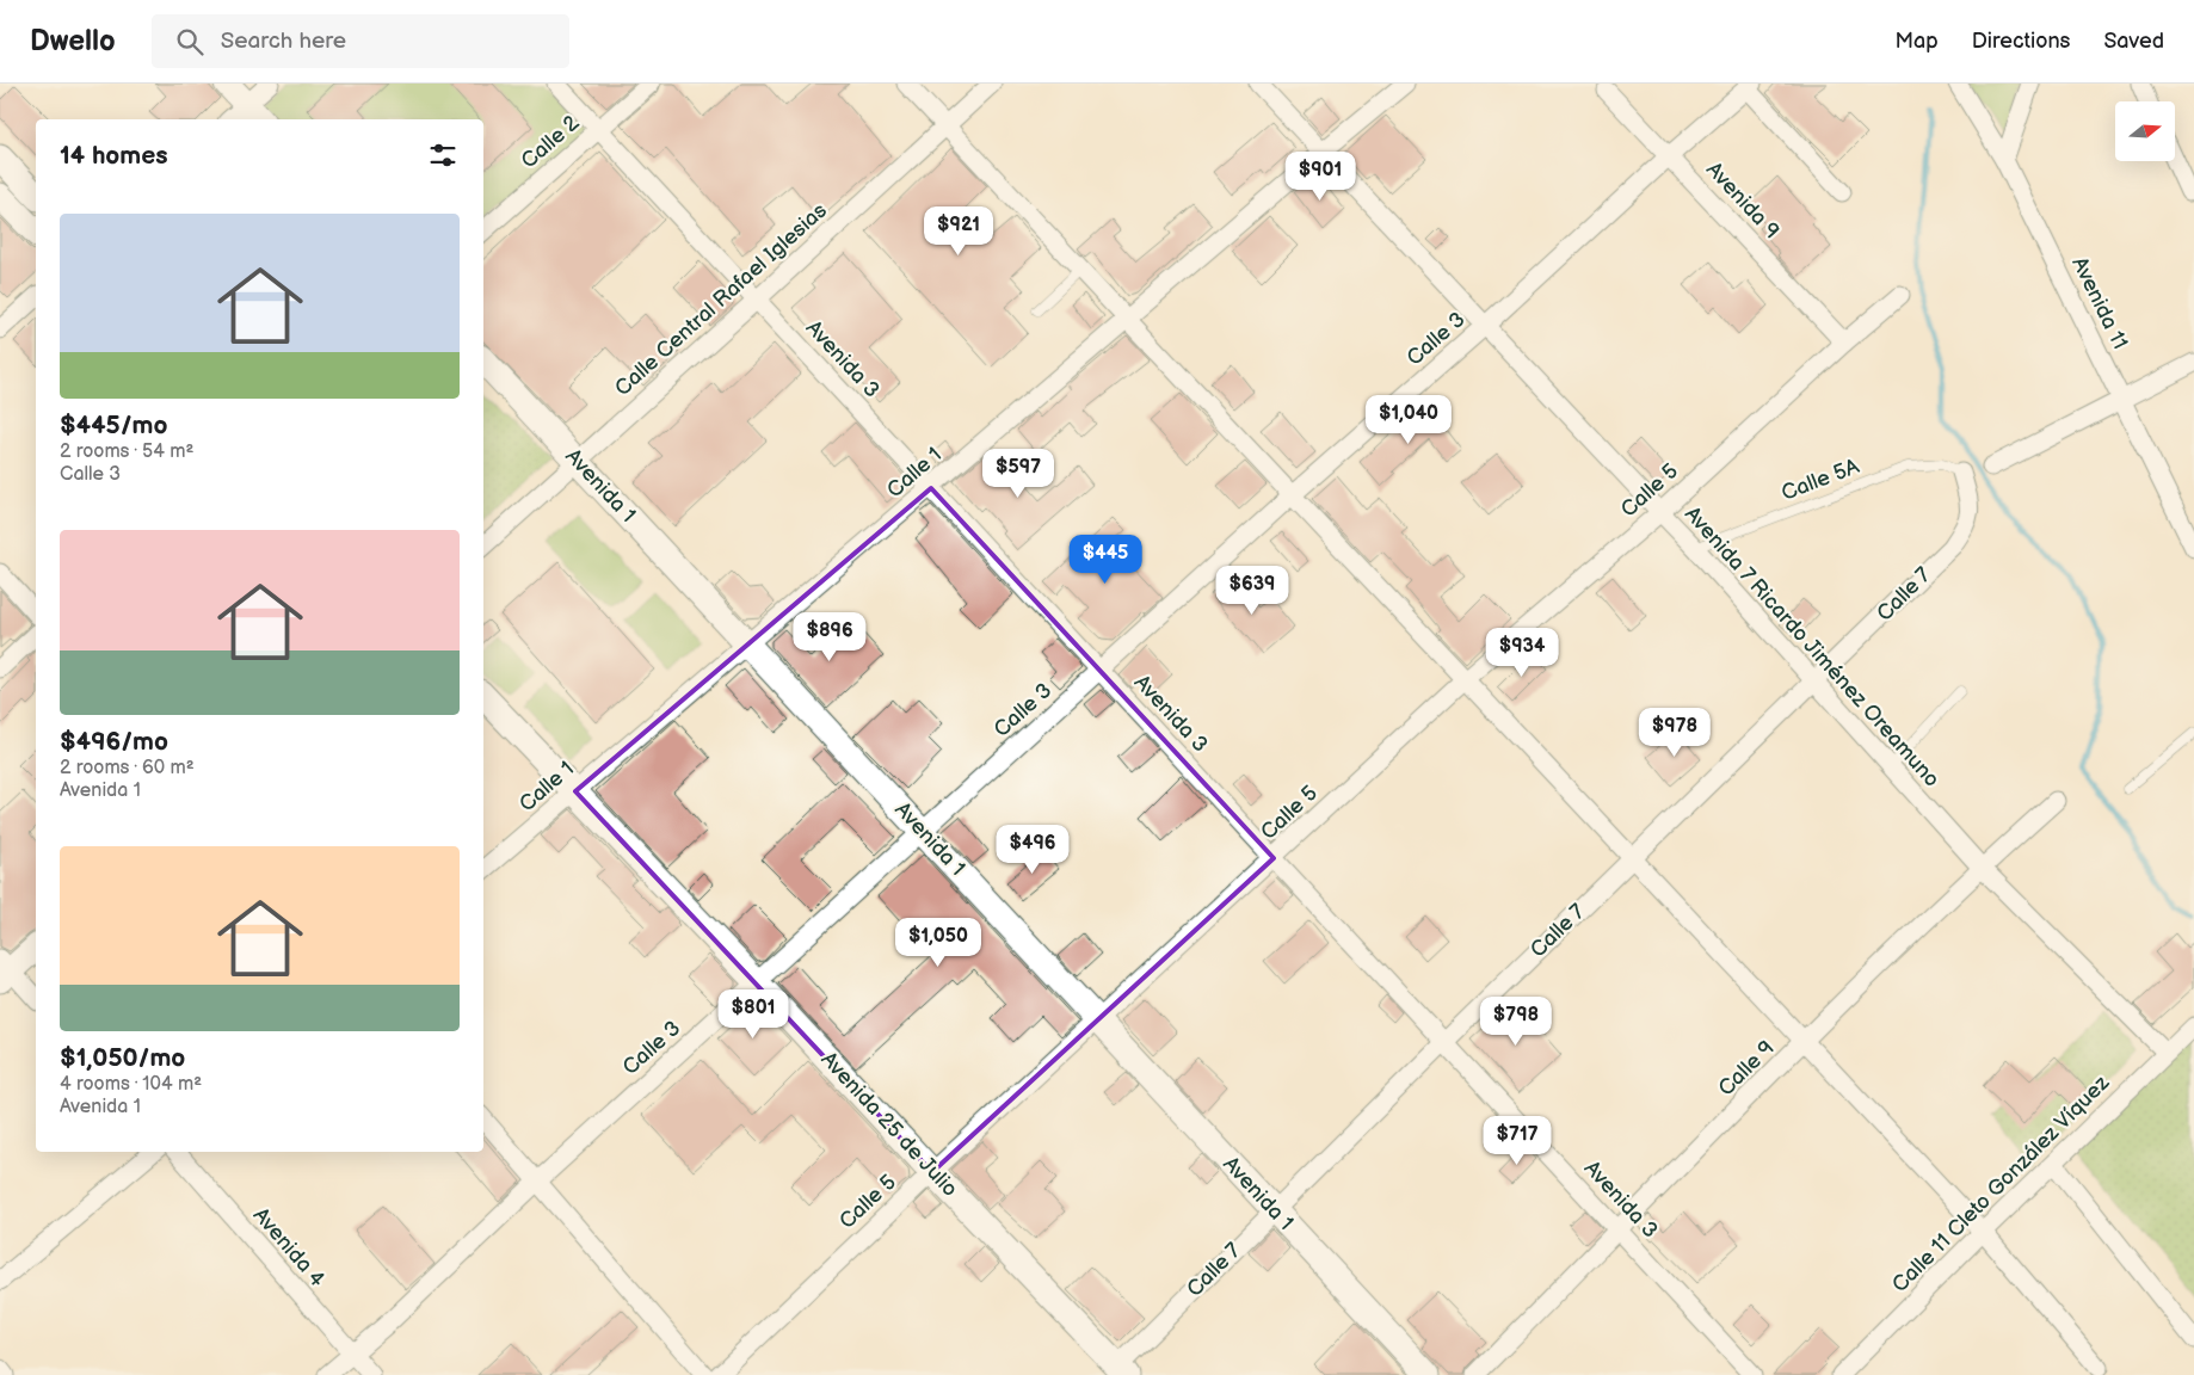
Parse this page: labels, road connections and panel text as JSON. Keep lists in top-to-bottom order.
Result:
{
  "streets": {
    "street": [
      "Calle 2",
      "Avenida 9",
      "Calle Central Rafael Iglesias",
      "Avenida 11",
      "Calle 3",
      "Avenida 3",
      "Calle 1",
      "Avenida 1",
      "Calle 5",
      "Calle 7",
      "Avenida 7 Ricardo Jiménez Oreamuno",
      "Calle 9",
      "Avenida 25 de Julio",
      "Calle 11 Cleto González Víquez",
      "Avenida 4"
    ],
    "lane": ["Calle 5A"]
  },
  "crossings": [
    ["Calle 2", "Avenida 3"],
    ["Avenida 9", "Calle 3"],
    ["Avenida 9", "Calle 5"],
    ["Calle Central Rafael Iglesias", "Avenida 3"],
    ["Calle Central Rafael Iglesias", "Avenida 1"],
    ["Calle 3", "Avenida 3"],
    ["Calle 3", "Avenida 1"],
    ["Calle 3", "Avenida 7 Ricardo Jiménez Oreamuno"],
    ["Calle 3", "Avenida 25 de Julio"],
    ["Calle 3", "Avenida 4"],
    ["Avenida 3", "Calle 1"],
    ["Avenida 3", "Calle 5"],
    ["Avenida 3", "Calle 7"],
    ["Avenida 3", "Calle 9"],
    ["Calle 1", "Avenida 1"],
    ["Calle 1", "Avenida 7 Ricardo Jiménez Oreamuno"],
    ["Calle 1", "Avenida 25 de Julio"],
    ["Calle 5A", "Calle 7"],
    ["Calle 5A", "Avenida 7 Ricardo Jiménez Oreamuno"],
    ["Avenida 1", "Calle 5"],
    ["Avenida 1", "Calle 7"],
    ["Calle 5", "Avenida 7 Ricardo Jiménez Oreamuno"],
    ["Calle 5", "Avenida 25 de Julio"],
    ["Calle 7", "Avenida 7 Ricardo Jiménez Oreamuno"],
    ["Calle 7", "Avenida 25 de Julio"],
    ["Avenida 7 Ricardo Jiménez Oreamuno", "Calle 9"],
    ["Avenida 7 Ricardo Jiménez Oreamuno", "Calle 11 Cleto González Víquez"]
  ],
  "north": "right",
  "page": {
    "header": "Dwello",
    "search": "Search here",
    "nav": ["Map", "Directions", "Saved"],
    "heading": "14 homes",
    "price": [
      "$901",
      "$921",
      "$1,040",
      "$597",
      "$445",
      "$639",
      "$896",
      "$934",
      "$978",
      "$496",
      "$1,050",
      "$801",
      "$798",
      "$717"
    ],
    "list": [
      {
        "name": "$445/mo",
        "note": "2 rooms · 54 m² · Calle 3"
      },
      {
        "name": "$496/mo",
        "note": "2 rooms · 60 m² · Avenida 1"
      },
      {
        "name": "$1,050/mo",
        "note": "4 rooms · 104 m² · Avenida 1"
      }
    ]
  }
}
